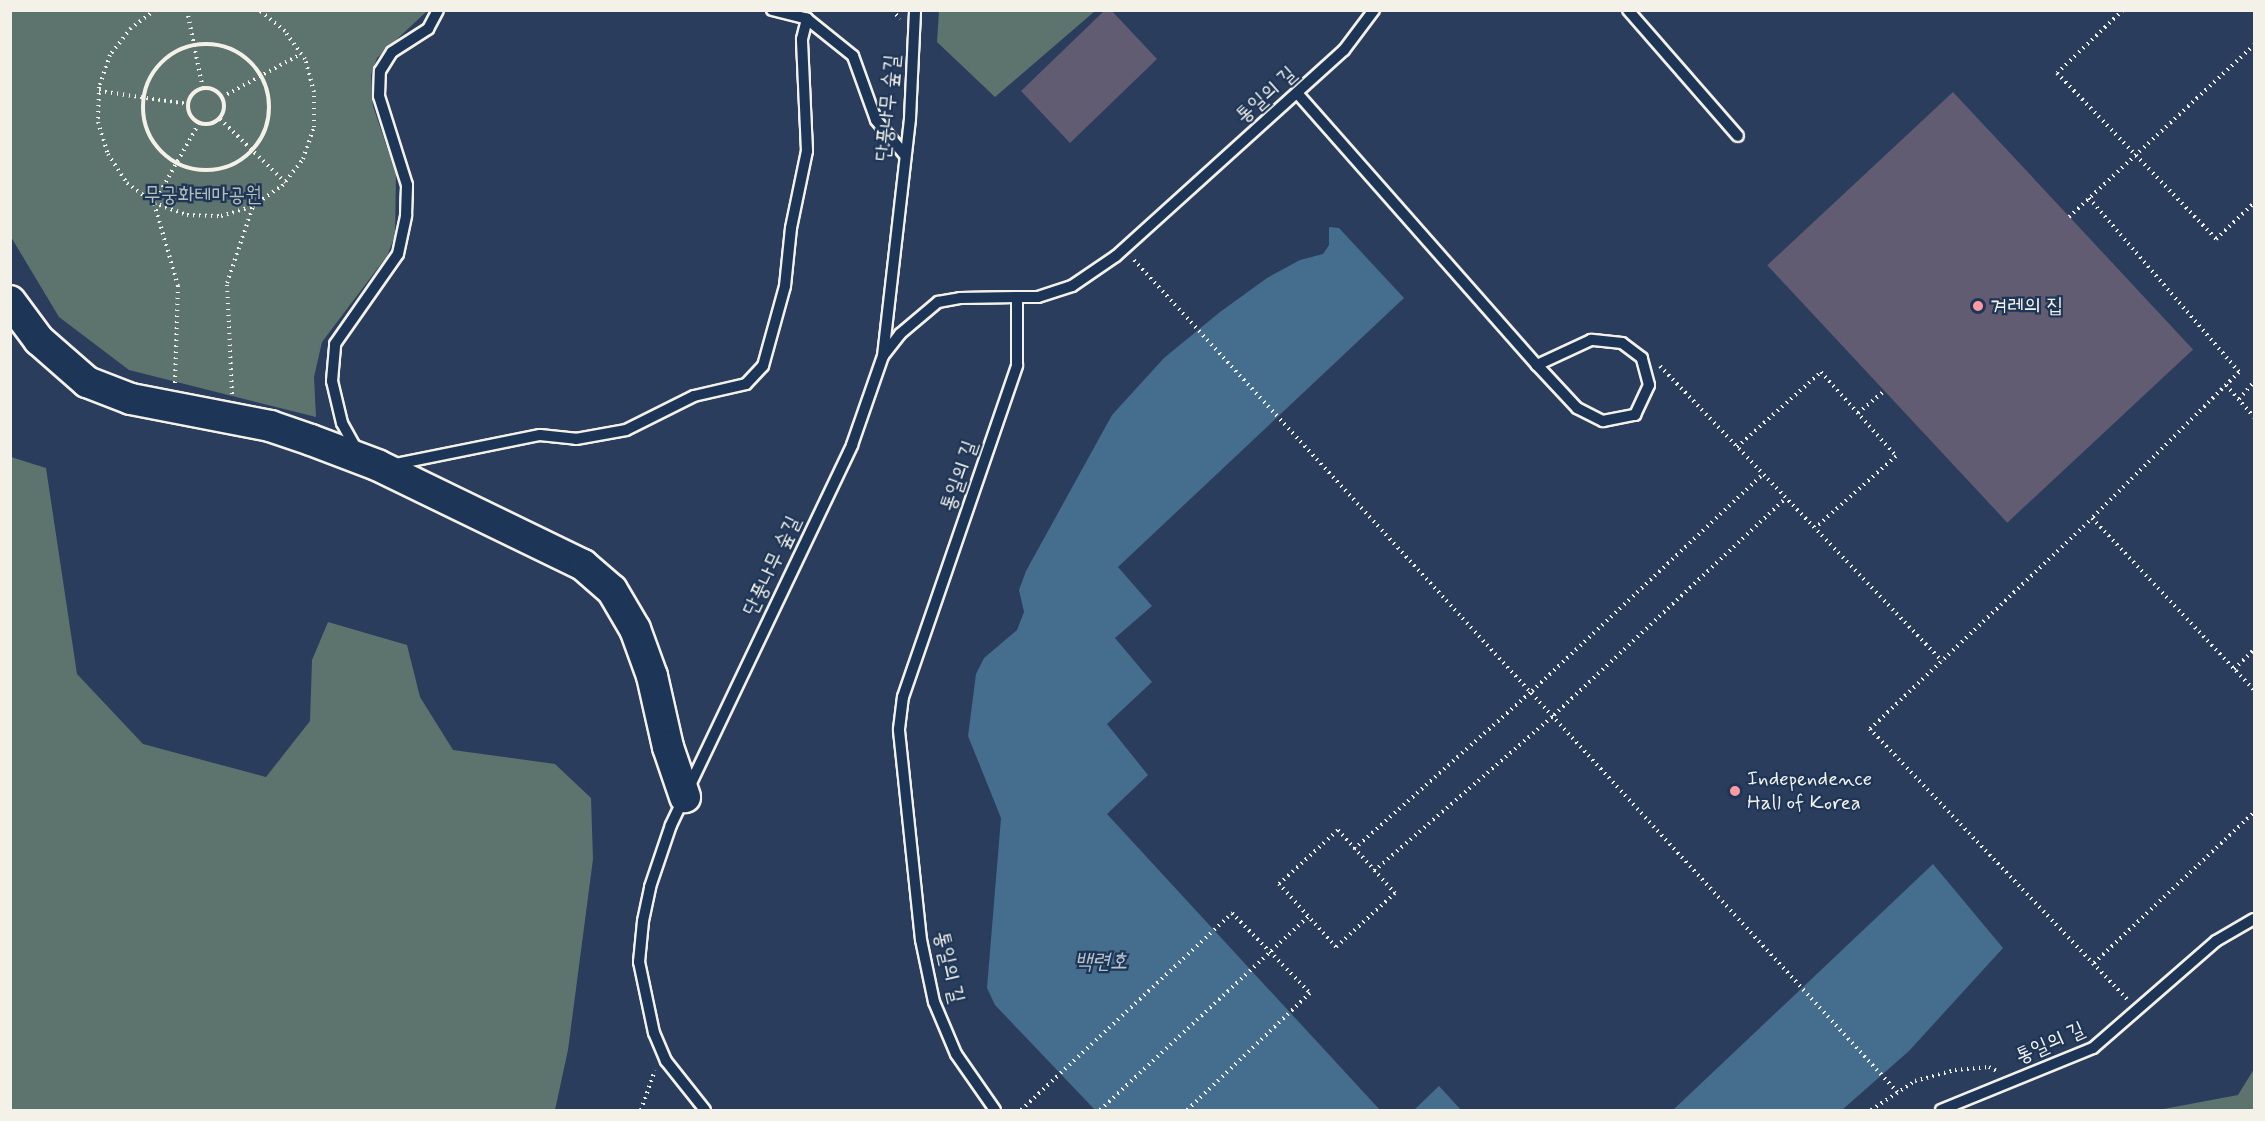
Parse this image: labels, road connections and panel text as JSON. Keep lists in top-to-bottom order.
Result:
{
  "streets": {
    "lane": ["통일의 길", "단풍나무 숲길"]
  },
  "water": ["백련호"],
  "parks": ["무궁화테마공원"],
  "places": ["겨레의 집", "Independence Hall of Korea"]
}
